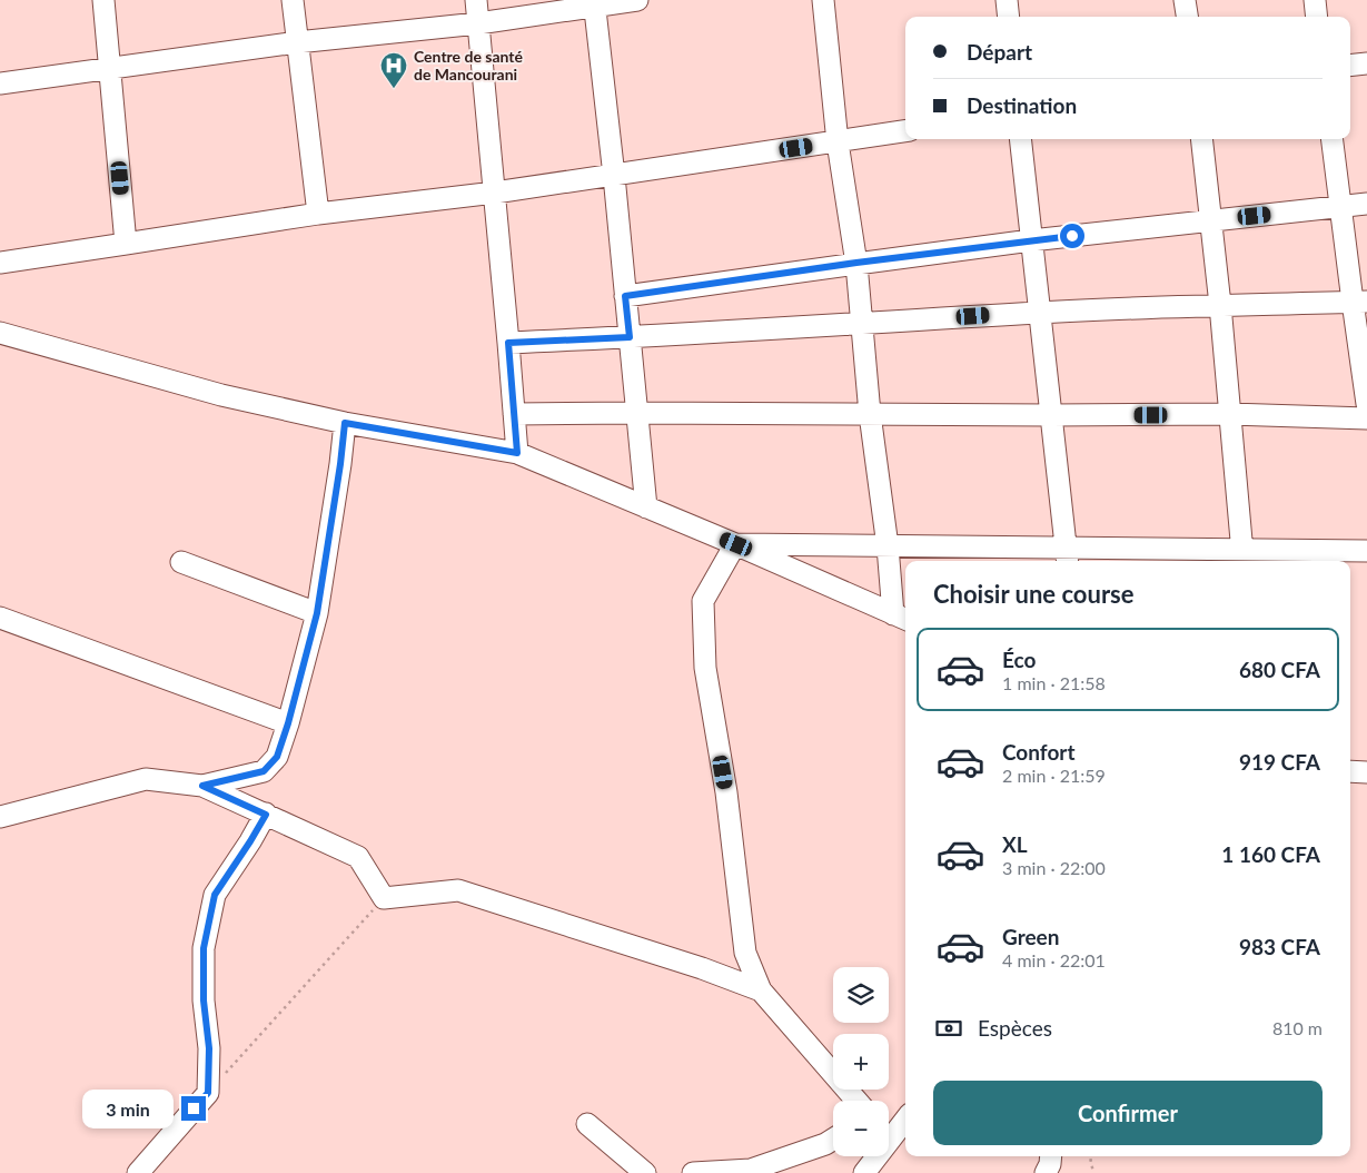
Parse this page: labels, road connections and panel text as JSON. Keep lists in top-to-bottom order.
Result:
{
  "places": {
    "hospital": ["Centre de santé de Mancourani"]
  },
  "page": {
    "banner": ["Départ", "Destination"],
    "heading": "Choisir une course",
    "list": [
      {
        "name": "Éco",
        "note": "1 min · 21:58",
        "value": "680 CFA"
      },
      {
        "name": "Confort",
        "note": "2 min · 21:59",
        "value": "919 CFA"
      },
      {
        "name": "XL",
        "note": "3 min · 22:00",
        "value": "1 160 CFA"
      },
      {
        "name": "Green",
        "note": "4 min · 22:01",
        "value": "983 CFA"
      }
    ],
    "map_buttons": ["+", "−"],
    "pay": ["Espèces", "810 m"],
    "buttons": "Confirmer",
    "bubble": "3 min"
  }
}
